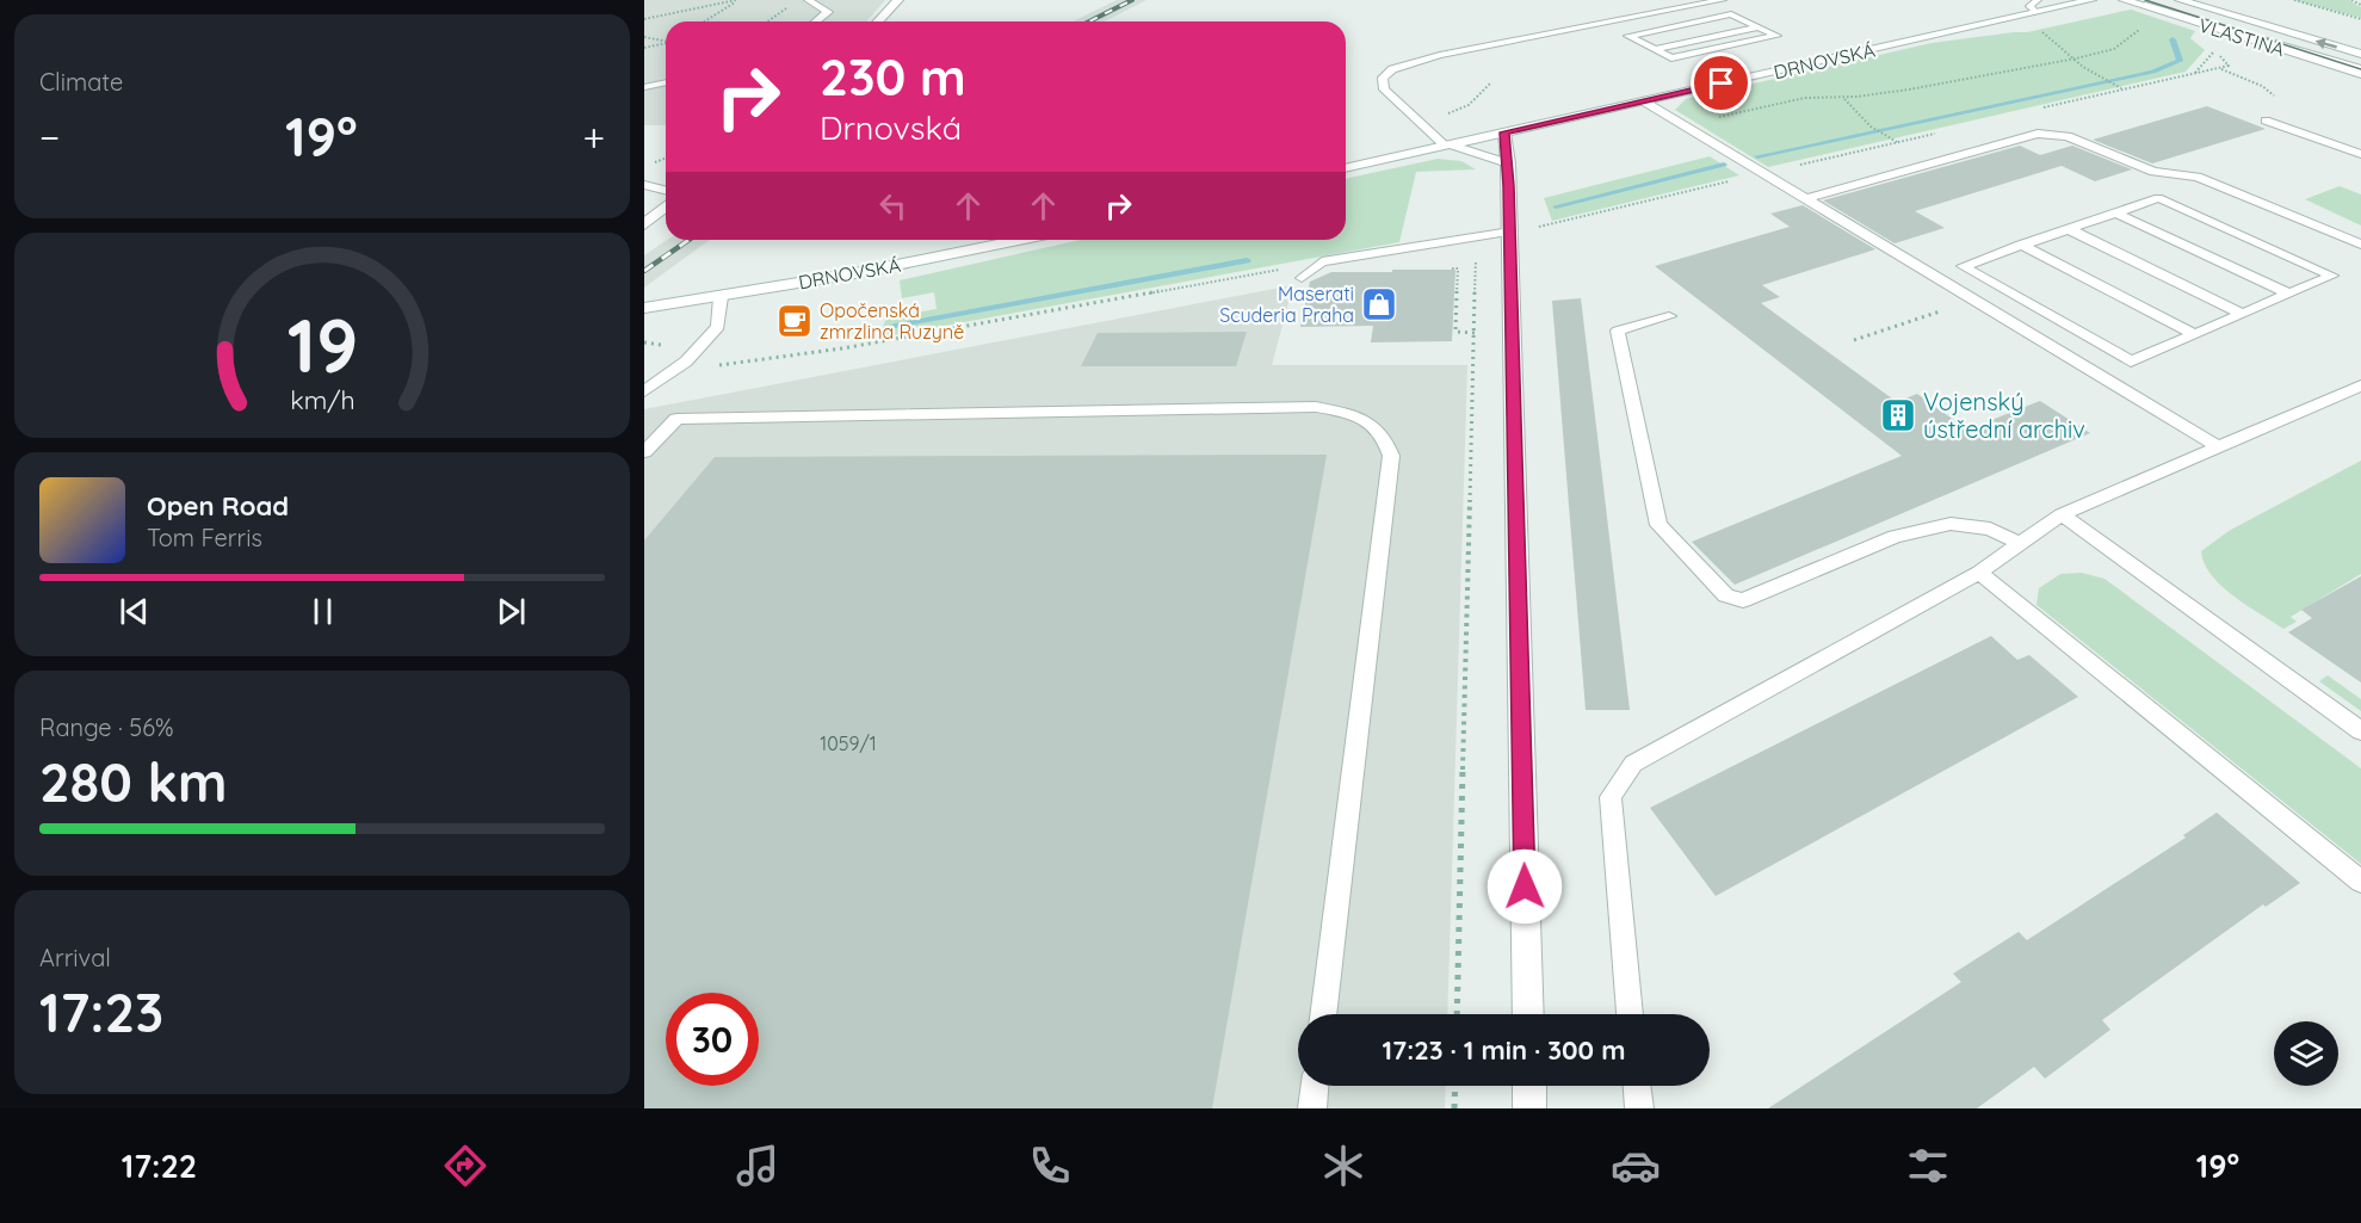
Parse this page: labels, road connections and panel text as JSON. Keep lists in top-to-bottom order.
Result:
{
  "streets": {
    "main road": ["VLASTINA", "DRNOVSKÁ"]
  },
  "crossings": [
    ["VLASTINA", "DRNOVSKÁ"]
  ],
  "places": {
    "shop": ["Maserati Scuderia Praha"],
    "cafe": ["Opočenská zmrzlina Ruzyně"],
    "building": ["Vojenský ústřední archiv"]
  },
  "house_numbers": ["1059/1"],
  "page": {
    "tile": [
      "Climate",
      ["Range · 56%", "280 km"],
      ["Arrival", "17:23"]
    ],
    "turn": ["230 m", "Drnovská"],
    "heat": ["−", "19°", "+"],
    "song": ["Open Road", "Tom Ferris"],
    "limit": "30",
    "trip": "17:23 · 1 min · 300 m",
    "tabs": ["17:22", "19°"],
    "gauge": ["19", "km/h"]
  }
}
